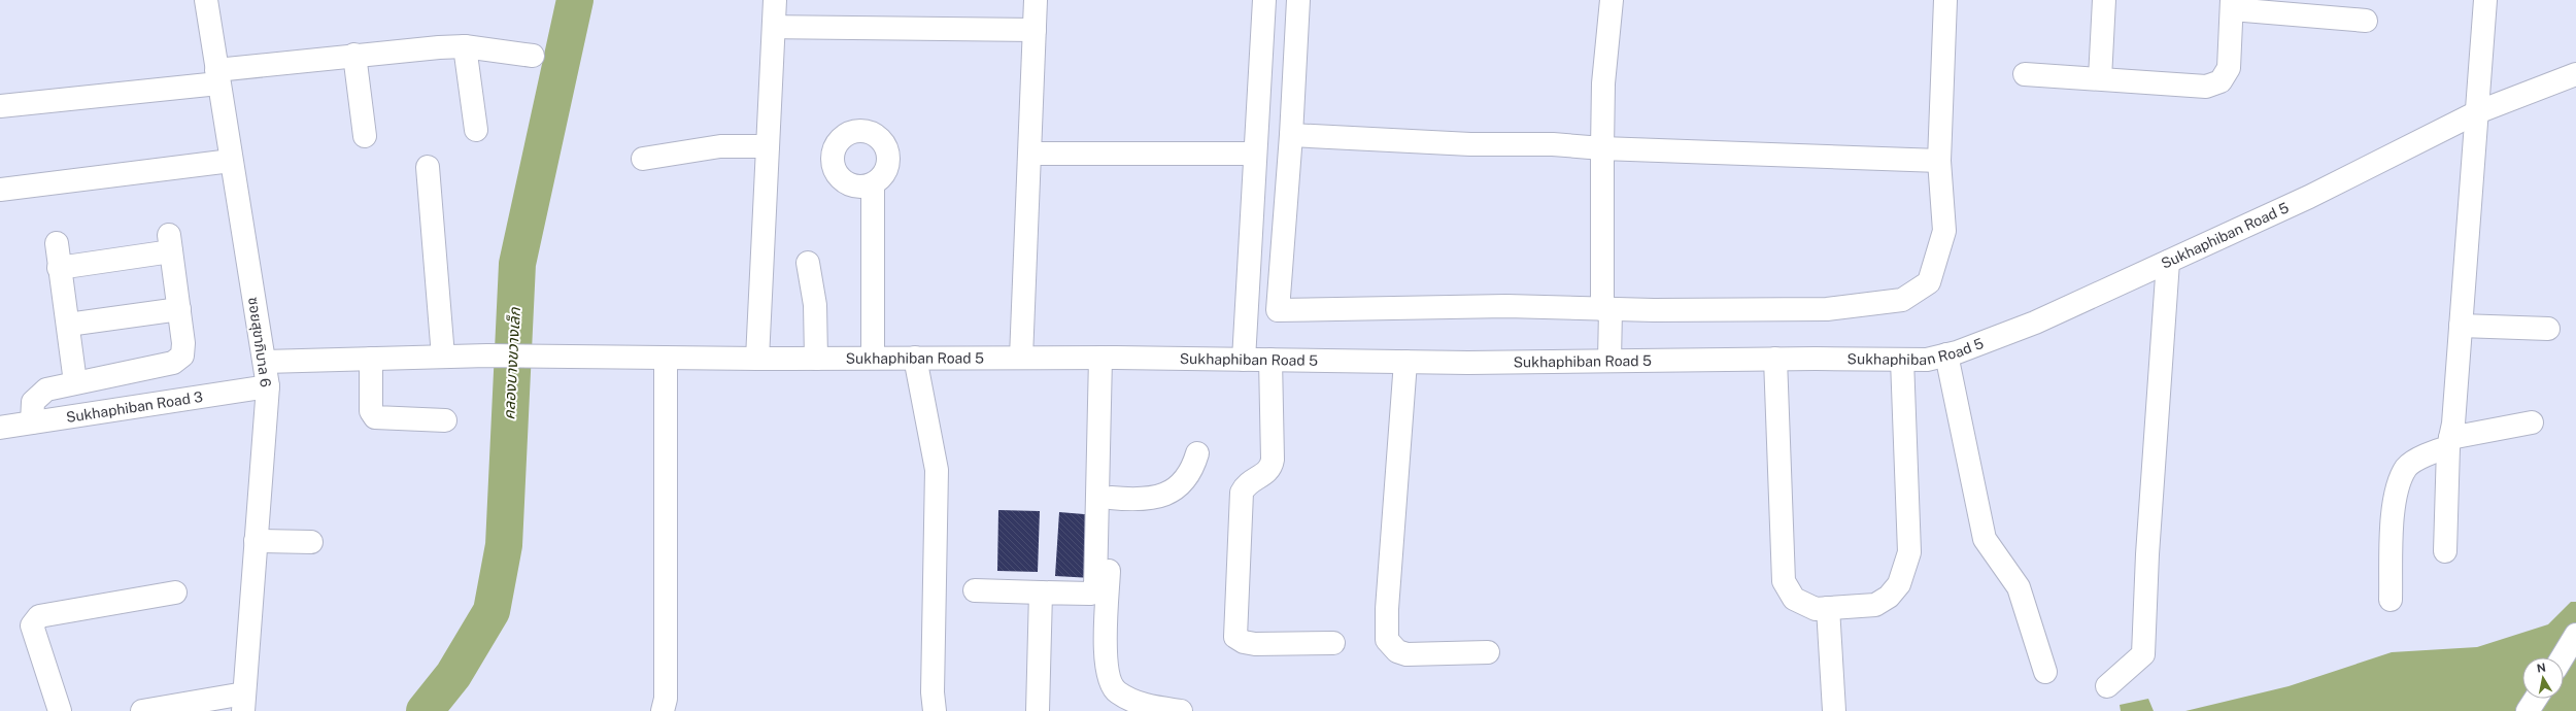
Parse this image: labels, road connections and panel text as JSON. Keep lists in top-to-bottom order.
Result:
{
  "streets": {
    "street": ["Sukhaphiban Road 5", "ซอยสุขาภิบาล 6", "Sukhaphiban Road 3"]
  },
  "crossings": [
    ["Sukhaphiban Road 5", "ซอยสุขาภิบาล 6"],
    ["ซอยสุขาภิบาล 6", "Sukhaphiban Road 3"]
  ],
  "water": ["คลองบางขวางเล็ก"],
  "north": "top"
}
